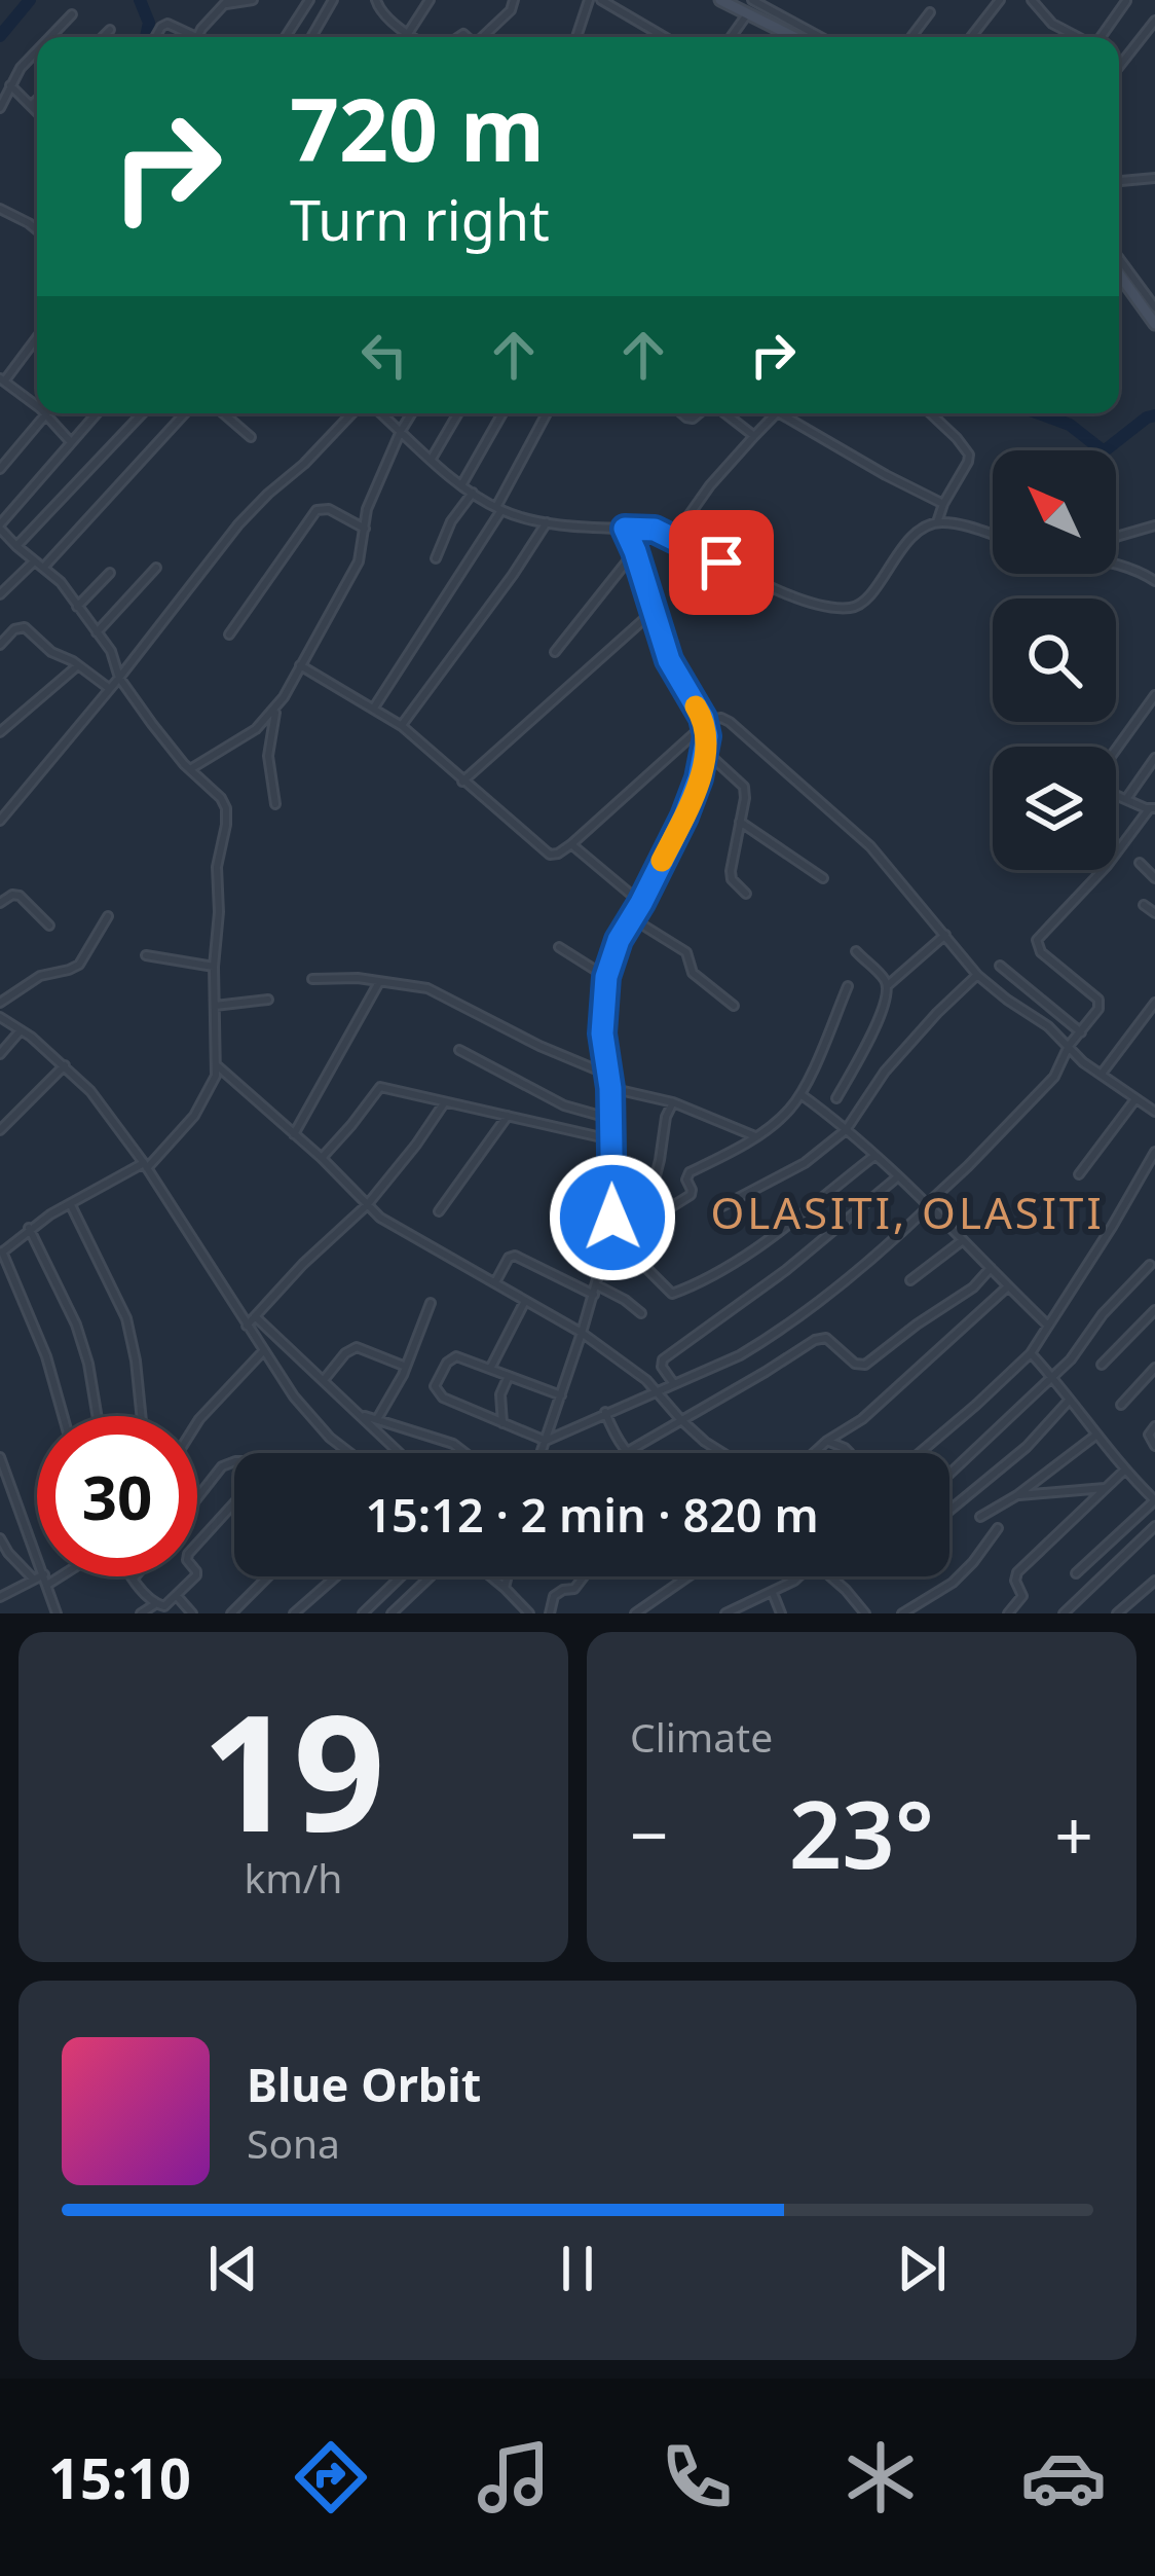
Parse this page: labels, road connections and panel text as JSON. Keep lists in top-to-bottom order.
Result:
{
  "districts": ["OLASITI, OLASITI"],
  "north": "top left",
  "page": {
    "turn": ["720 m", "Turn right"],
    "limit": "30",
    "trip": "15:12 · 2 min · 820 m",
    "tile": [
      ["19", "km/h"],
      "Climate"
    ],
    "heat": ["−", "23°", "+"],
    "song": ["Blue Orbit", "Sona"],
    "tabs": "15:10"
  }
}
